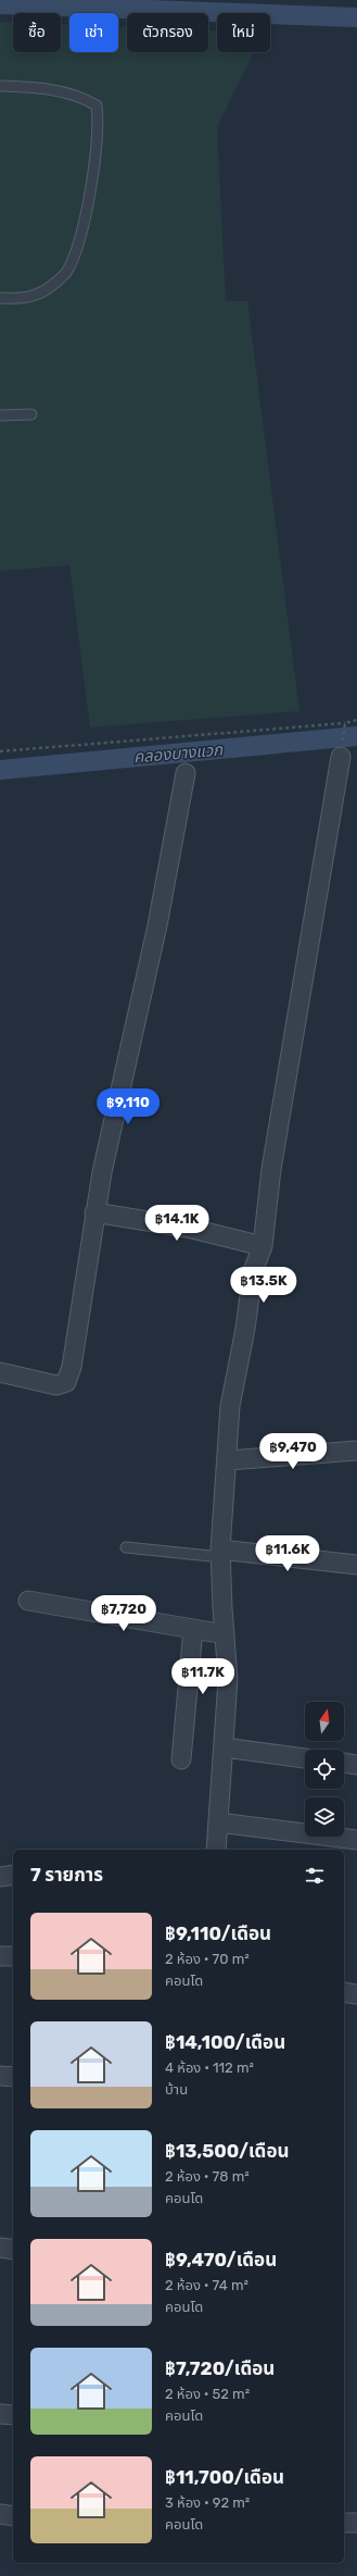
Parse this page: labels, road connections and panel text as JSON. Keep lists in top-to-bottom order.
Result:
{
  "water": ["คลองบางแวก"],
  "north": "top",
  "page": {
    "chip": [
      "ซื้อ",
      "เช่า",
      "ตัวกรอง",
      "ใหม่"
    ],
    "price": [
      "฿9,110",
      "฿14.1K",
      "฿13.5K",
      "฿9,470",
      "฿11.6K",
      "฿7,720",
      "฿11.7K"
    ],
    "heading": "7 รายการ",
    "list": [
      {
        "name": "฿9,110/เดือน",
        "note": "2 ห้อง · 70 m² · คอนโด"
      },
      {
        "name": "฿14,100/เดือน",
        "note": "4 ห้อง · 112 m² · บ้าน"
      },
      {
        "name": "฿13,500/เดือน",
        "note": "2 ห้อง · 78 m² · คอนโด"
      },
      {
        "name": "฿9,470/เดือน",
        "note": "2 ห้อง · 74 m² · คอนโด"
      },
      {
        "name": "฿7,720/เดือน",
        "note": "2 ห้อง · 52 m² · คอนโด"
      },
      {
        "name": "฿11,700/เดือน",
        "note": "3 ห้อง · 92 m² · คอนโด"
      }
    ]
  }
}
